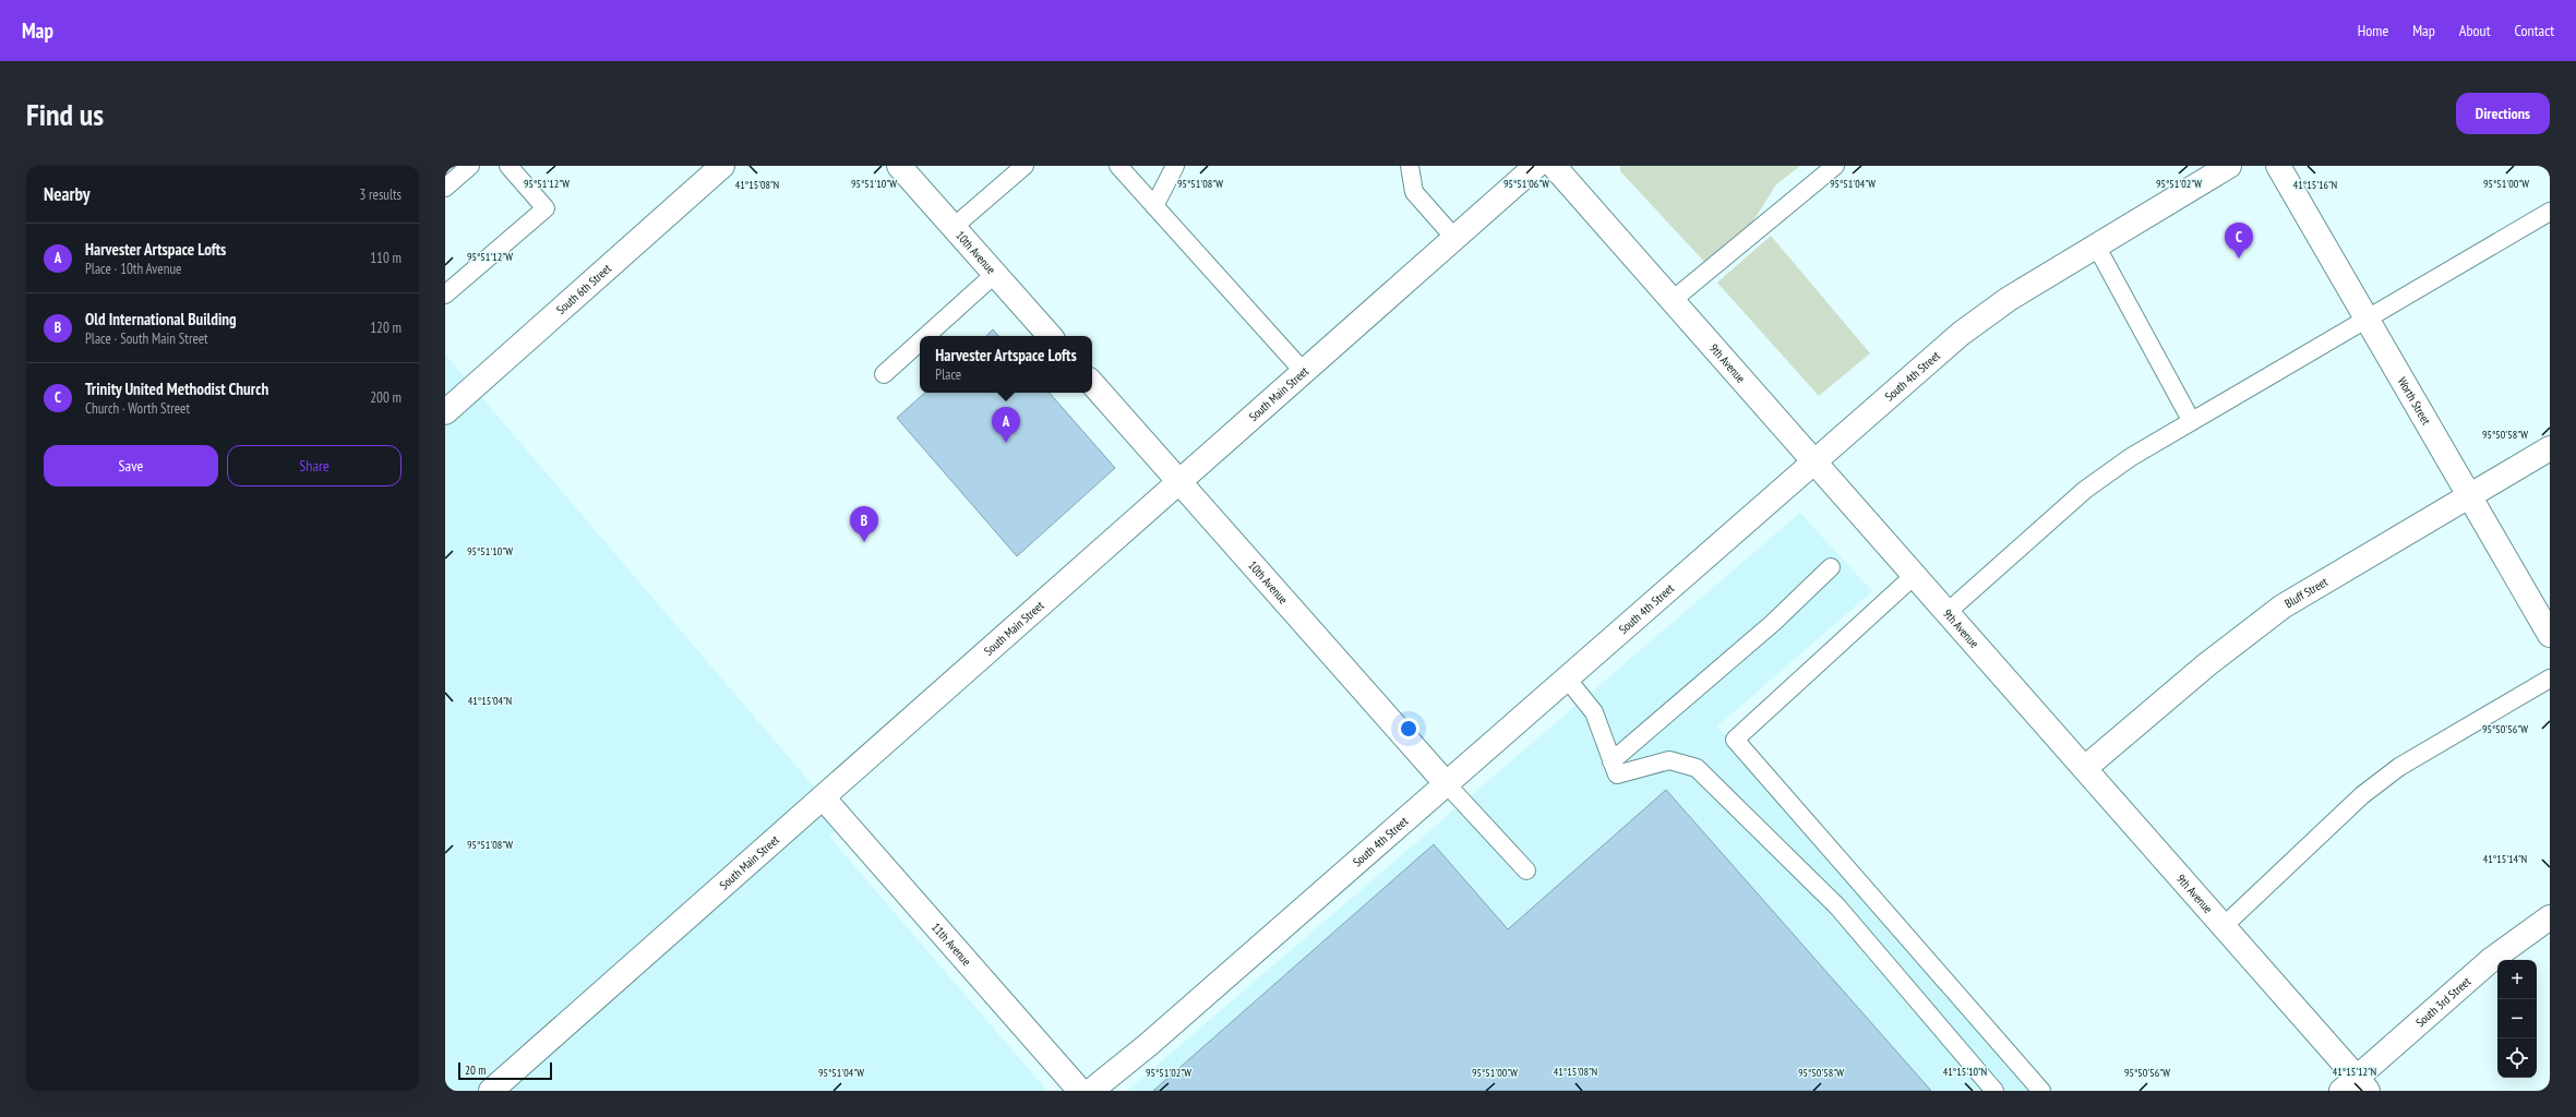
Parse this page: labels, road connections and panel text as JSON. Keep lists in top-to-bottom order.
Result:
{
  "streets": {
    "street": [
      "10th Avenue",
      "South 6th Street",
      "9th Avenue",
      "South 4th Street",
      "South Main Street",
      "Worth Street",
      "Bluff Street",
      "11th Avenue",
      "South 3rd Street"
    ]
  },
  "crossings": [
    ["10th Avenue", "South 4th Street"],
    ["10th Avenue", "South Main Street"],
    ["9th Avenue", "South 4th Street"],
    ["9th Avenue", "Bluff Street"],
    ["9th Avenue", "South 3rd Street"],
    ["South Main Street", "11th Avenue"],
    ["Worth Street", "Bluff Street"]
  ],
  "scale_bar": "20 m",
  "page": {
    "header": "Map",
    "nav": [
      "Home",
      "Map",
      "About",
      "Contact"
    ],
    "buttons": [
      "Directions",
      ["Save", "Share"]
    ],
    "title": "Find us",
    "heading": ["Nearby", "3 results"],
    "list": [
      {
        "mark": "A",
        "name": "Harvester Artspace Lofts",
        "note": "Place · 10th Avenue",
        "value": "110 m"
      },
      {
        "mark": "B",
        "name": "Old International Building",
        "note": "Place · South Main Street",
        "value": "120 m"
      },
      {
        "mark": "C",
        "name": "Trinity United Methodist Church",
        "note": "Church · Worth Street",
        "value": "200 m"
      }
    ],
    "pins": ["C", "A", "B"],
    "popup": ["Harvester Artspace Lofts", "Place"],
    "map_buttons": ["+", "−"],
    "scale": "20 m"
  },
  "coordinates": [
    "95°51'12\"W",
    "95°51'10\"W",
    "95°51'08\"W",
    "95°51'06\"W",
    "95°51'04\"W",
    "95°51'02\"W",
    "95°51'00\"W",
    "41°15'08\"N",
    "41°15'16\"N",
    "95°50'58\"W",
    "41°15'04\"N",
    "95°50'56\"W",
    "41°15'14\"N",
    "41°15'10\"N",
    "41°15'12\"N"
  ]
}
